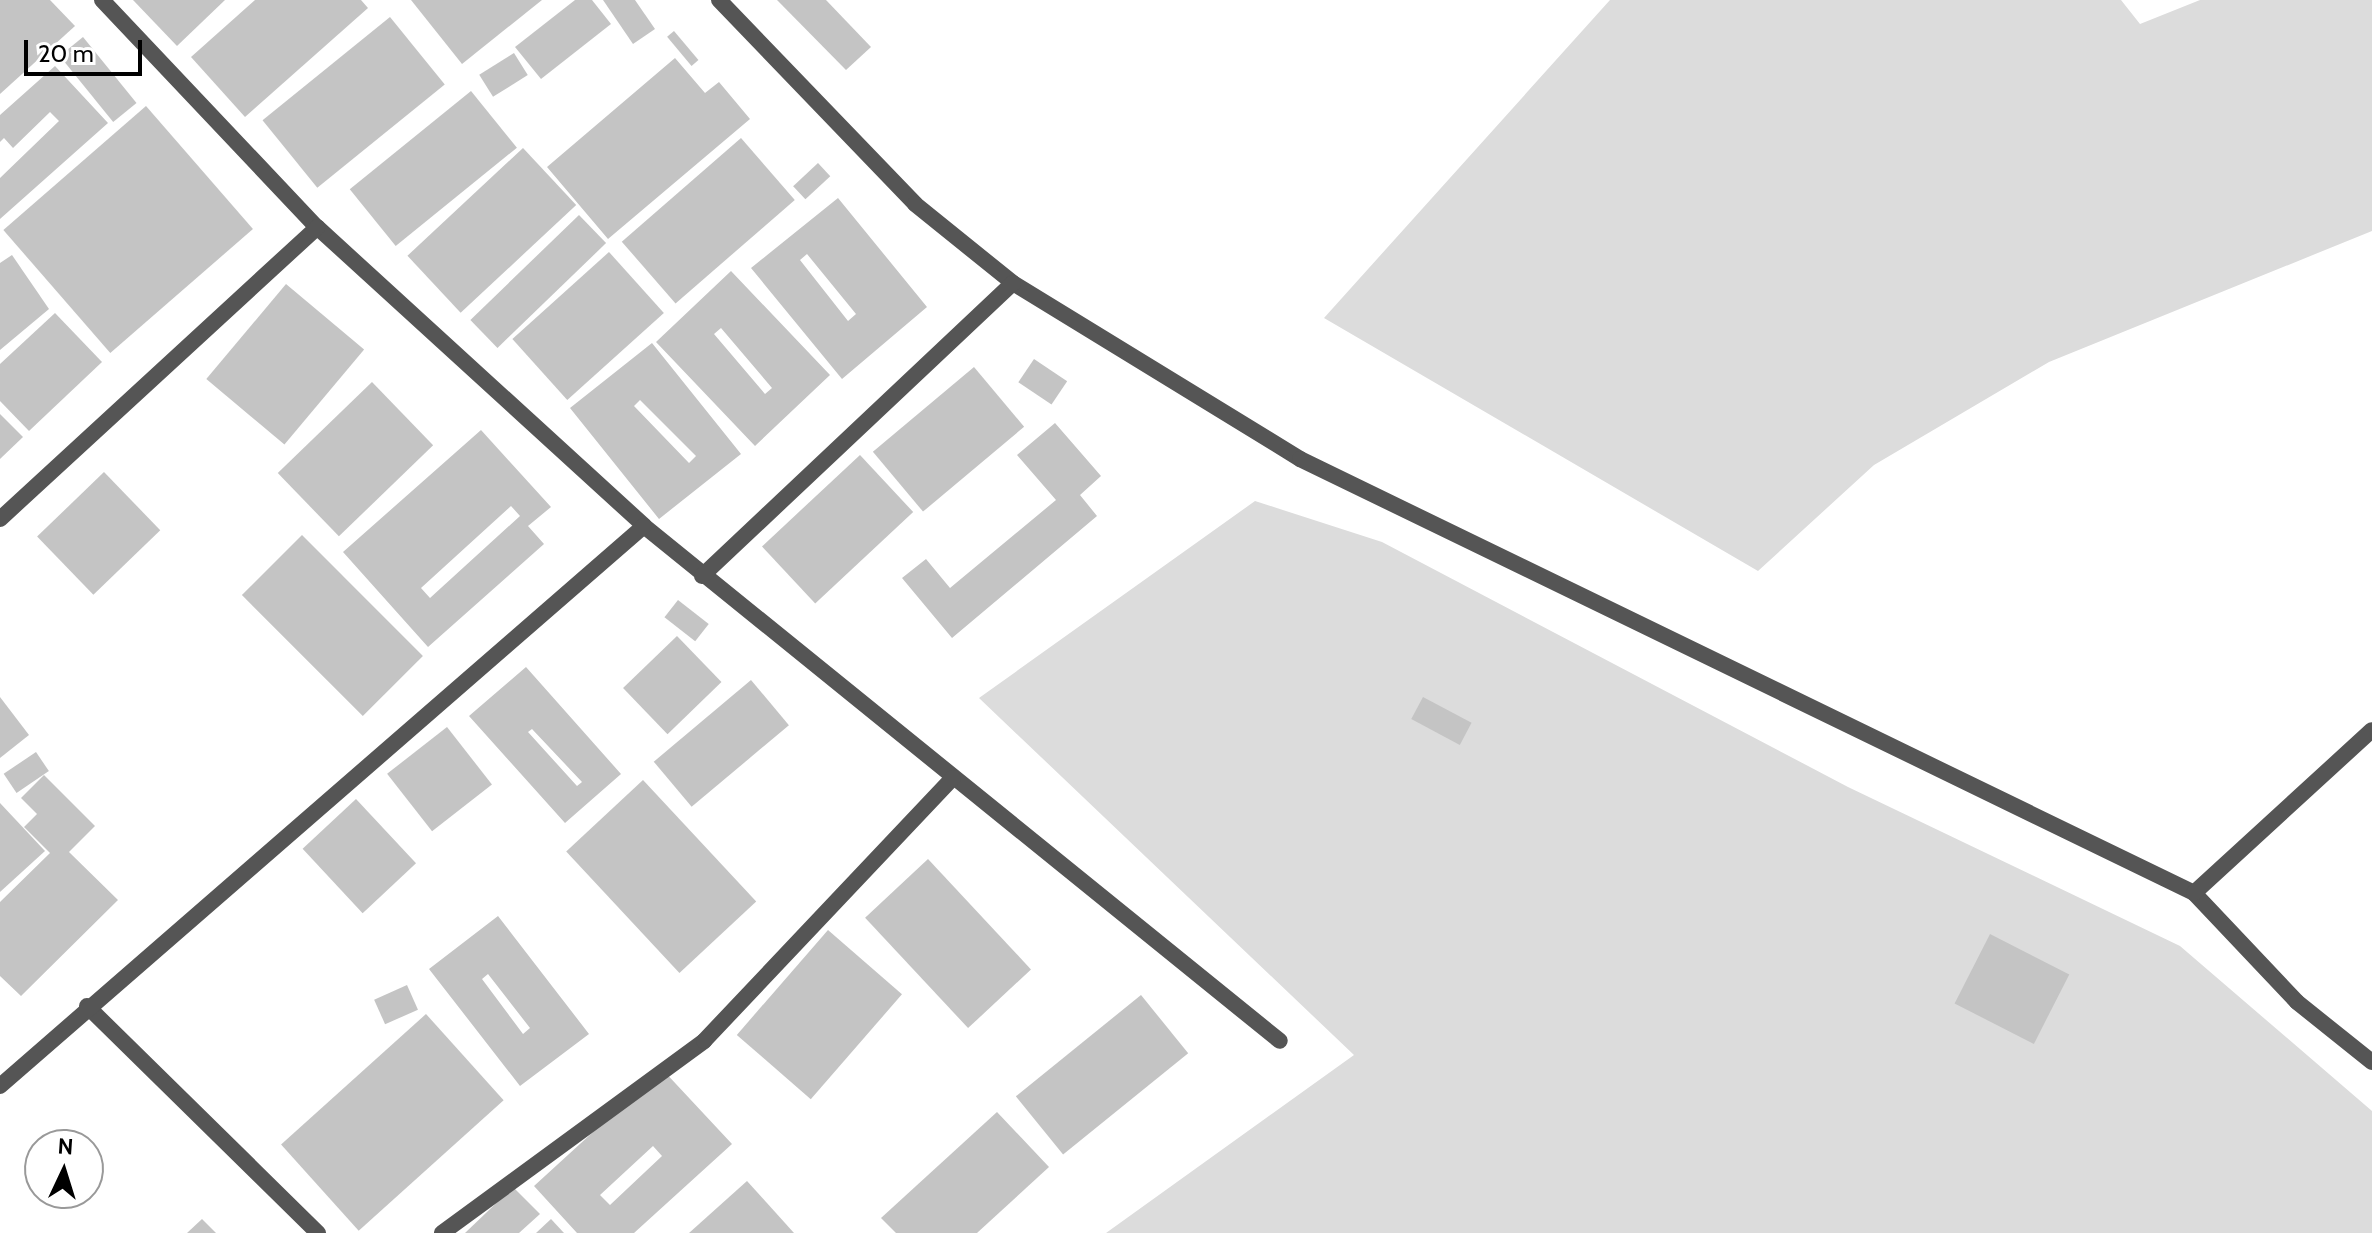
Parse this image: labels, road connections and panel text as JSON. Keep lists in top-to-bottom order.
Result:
{
  "scale_bar": "20 m",
  "north": "top"
}
